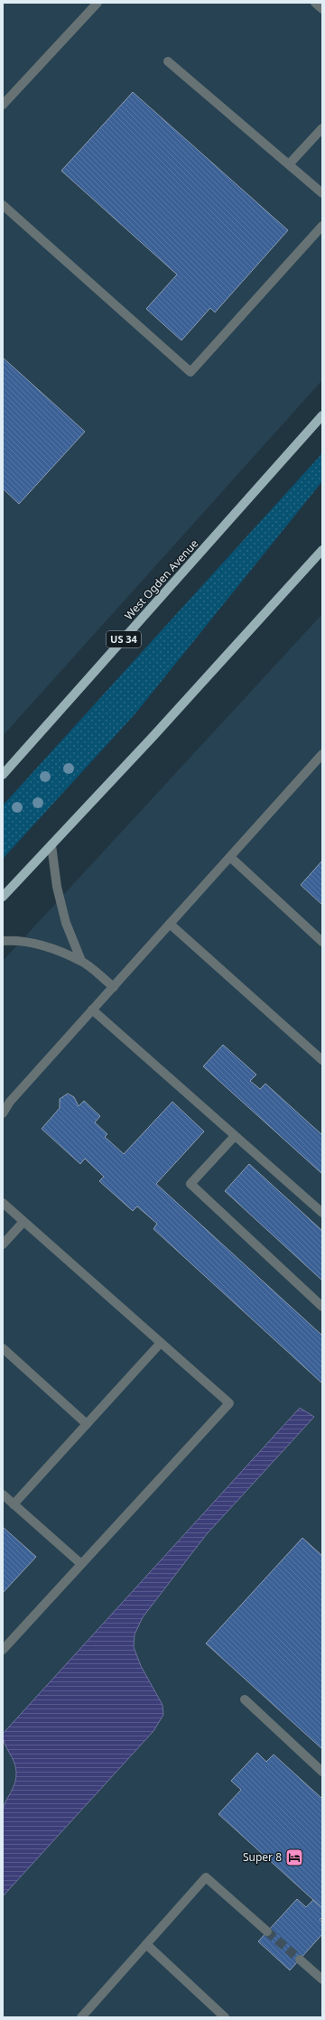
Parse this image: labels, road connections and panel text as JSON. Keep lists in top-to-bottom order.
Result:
{
  "streets": {
    "main road": ["West Ogden Avenue", "US 34"]
  },
  "places": {
    "hotel": ["Super 8"]
  }
}
